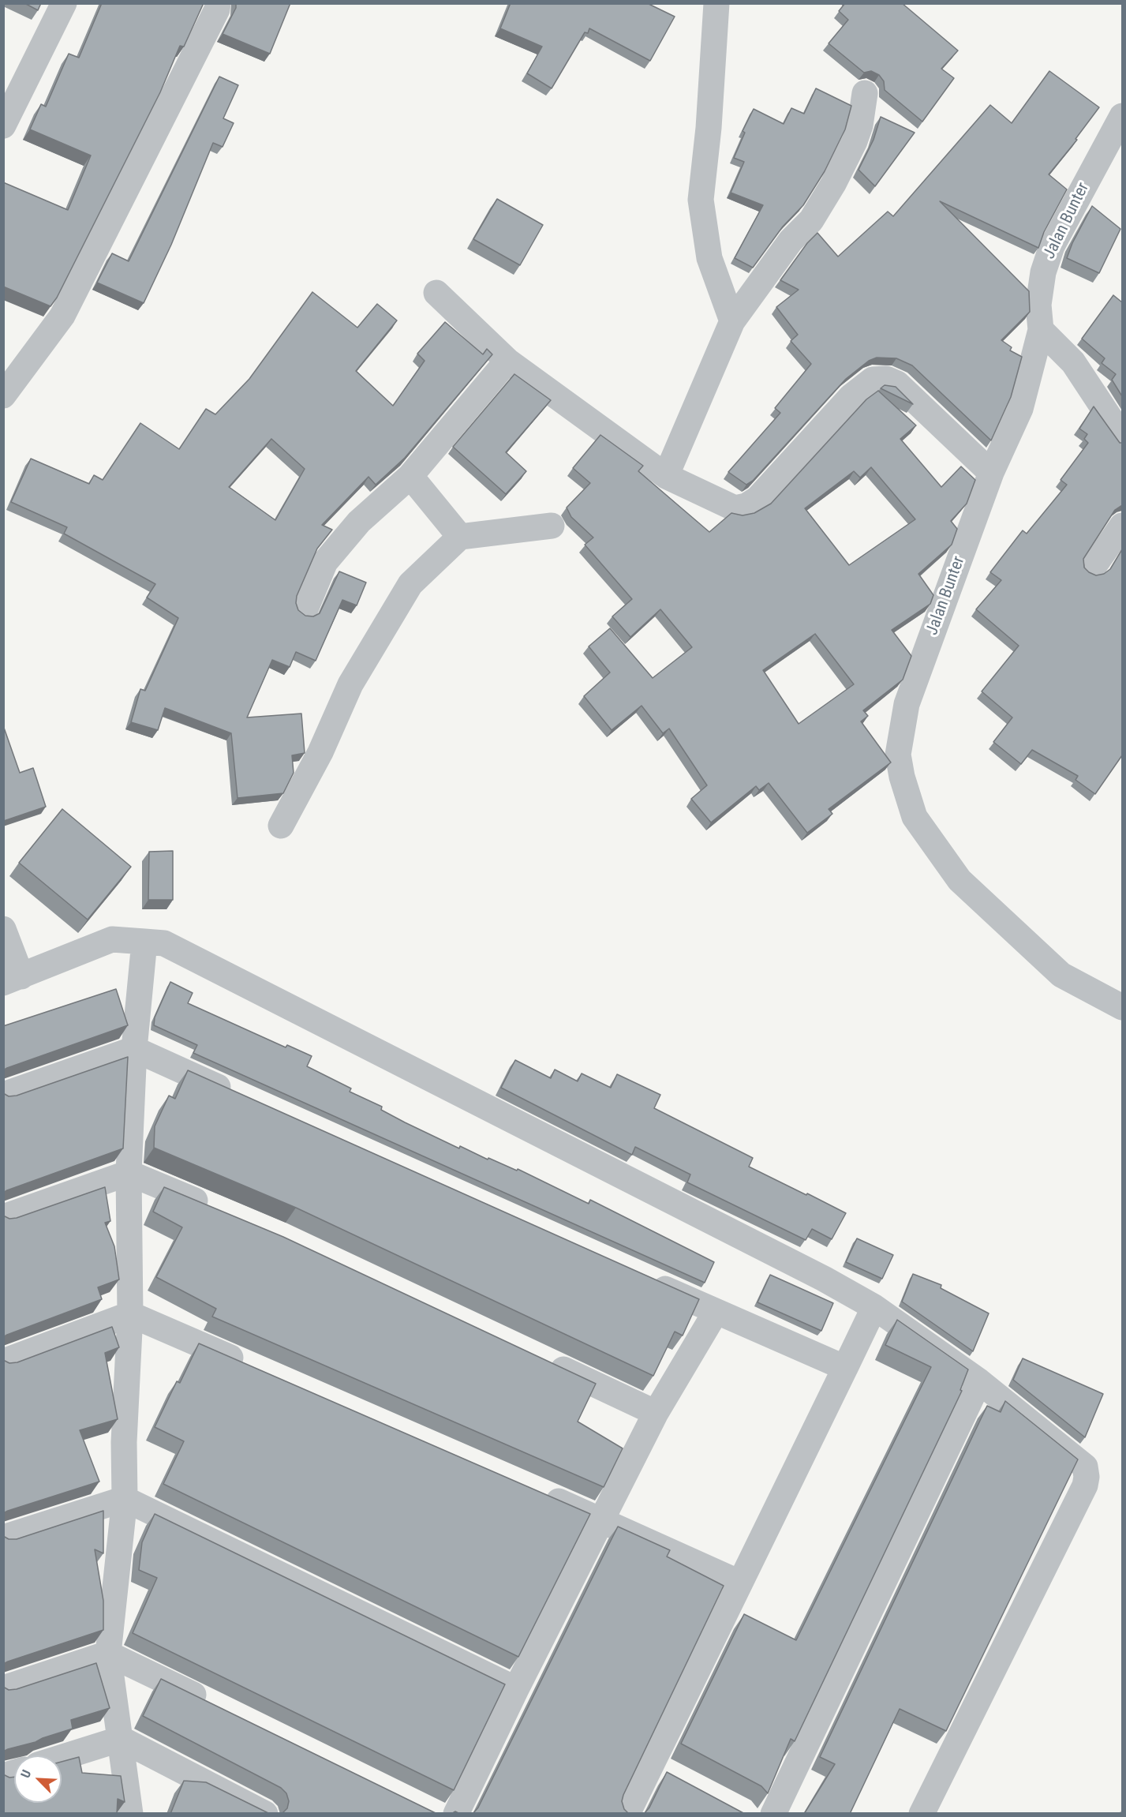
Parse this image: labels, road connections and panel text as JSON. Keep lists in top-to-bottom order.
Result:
{
  "streets": {
    "street": ["Jalan Bunter"]
  },
  "north": "top left"
}
